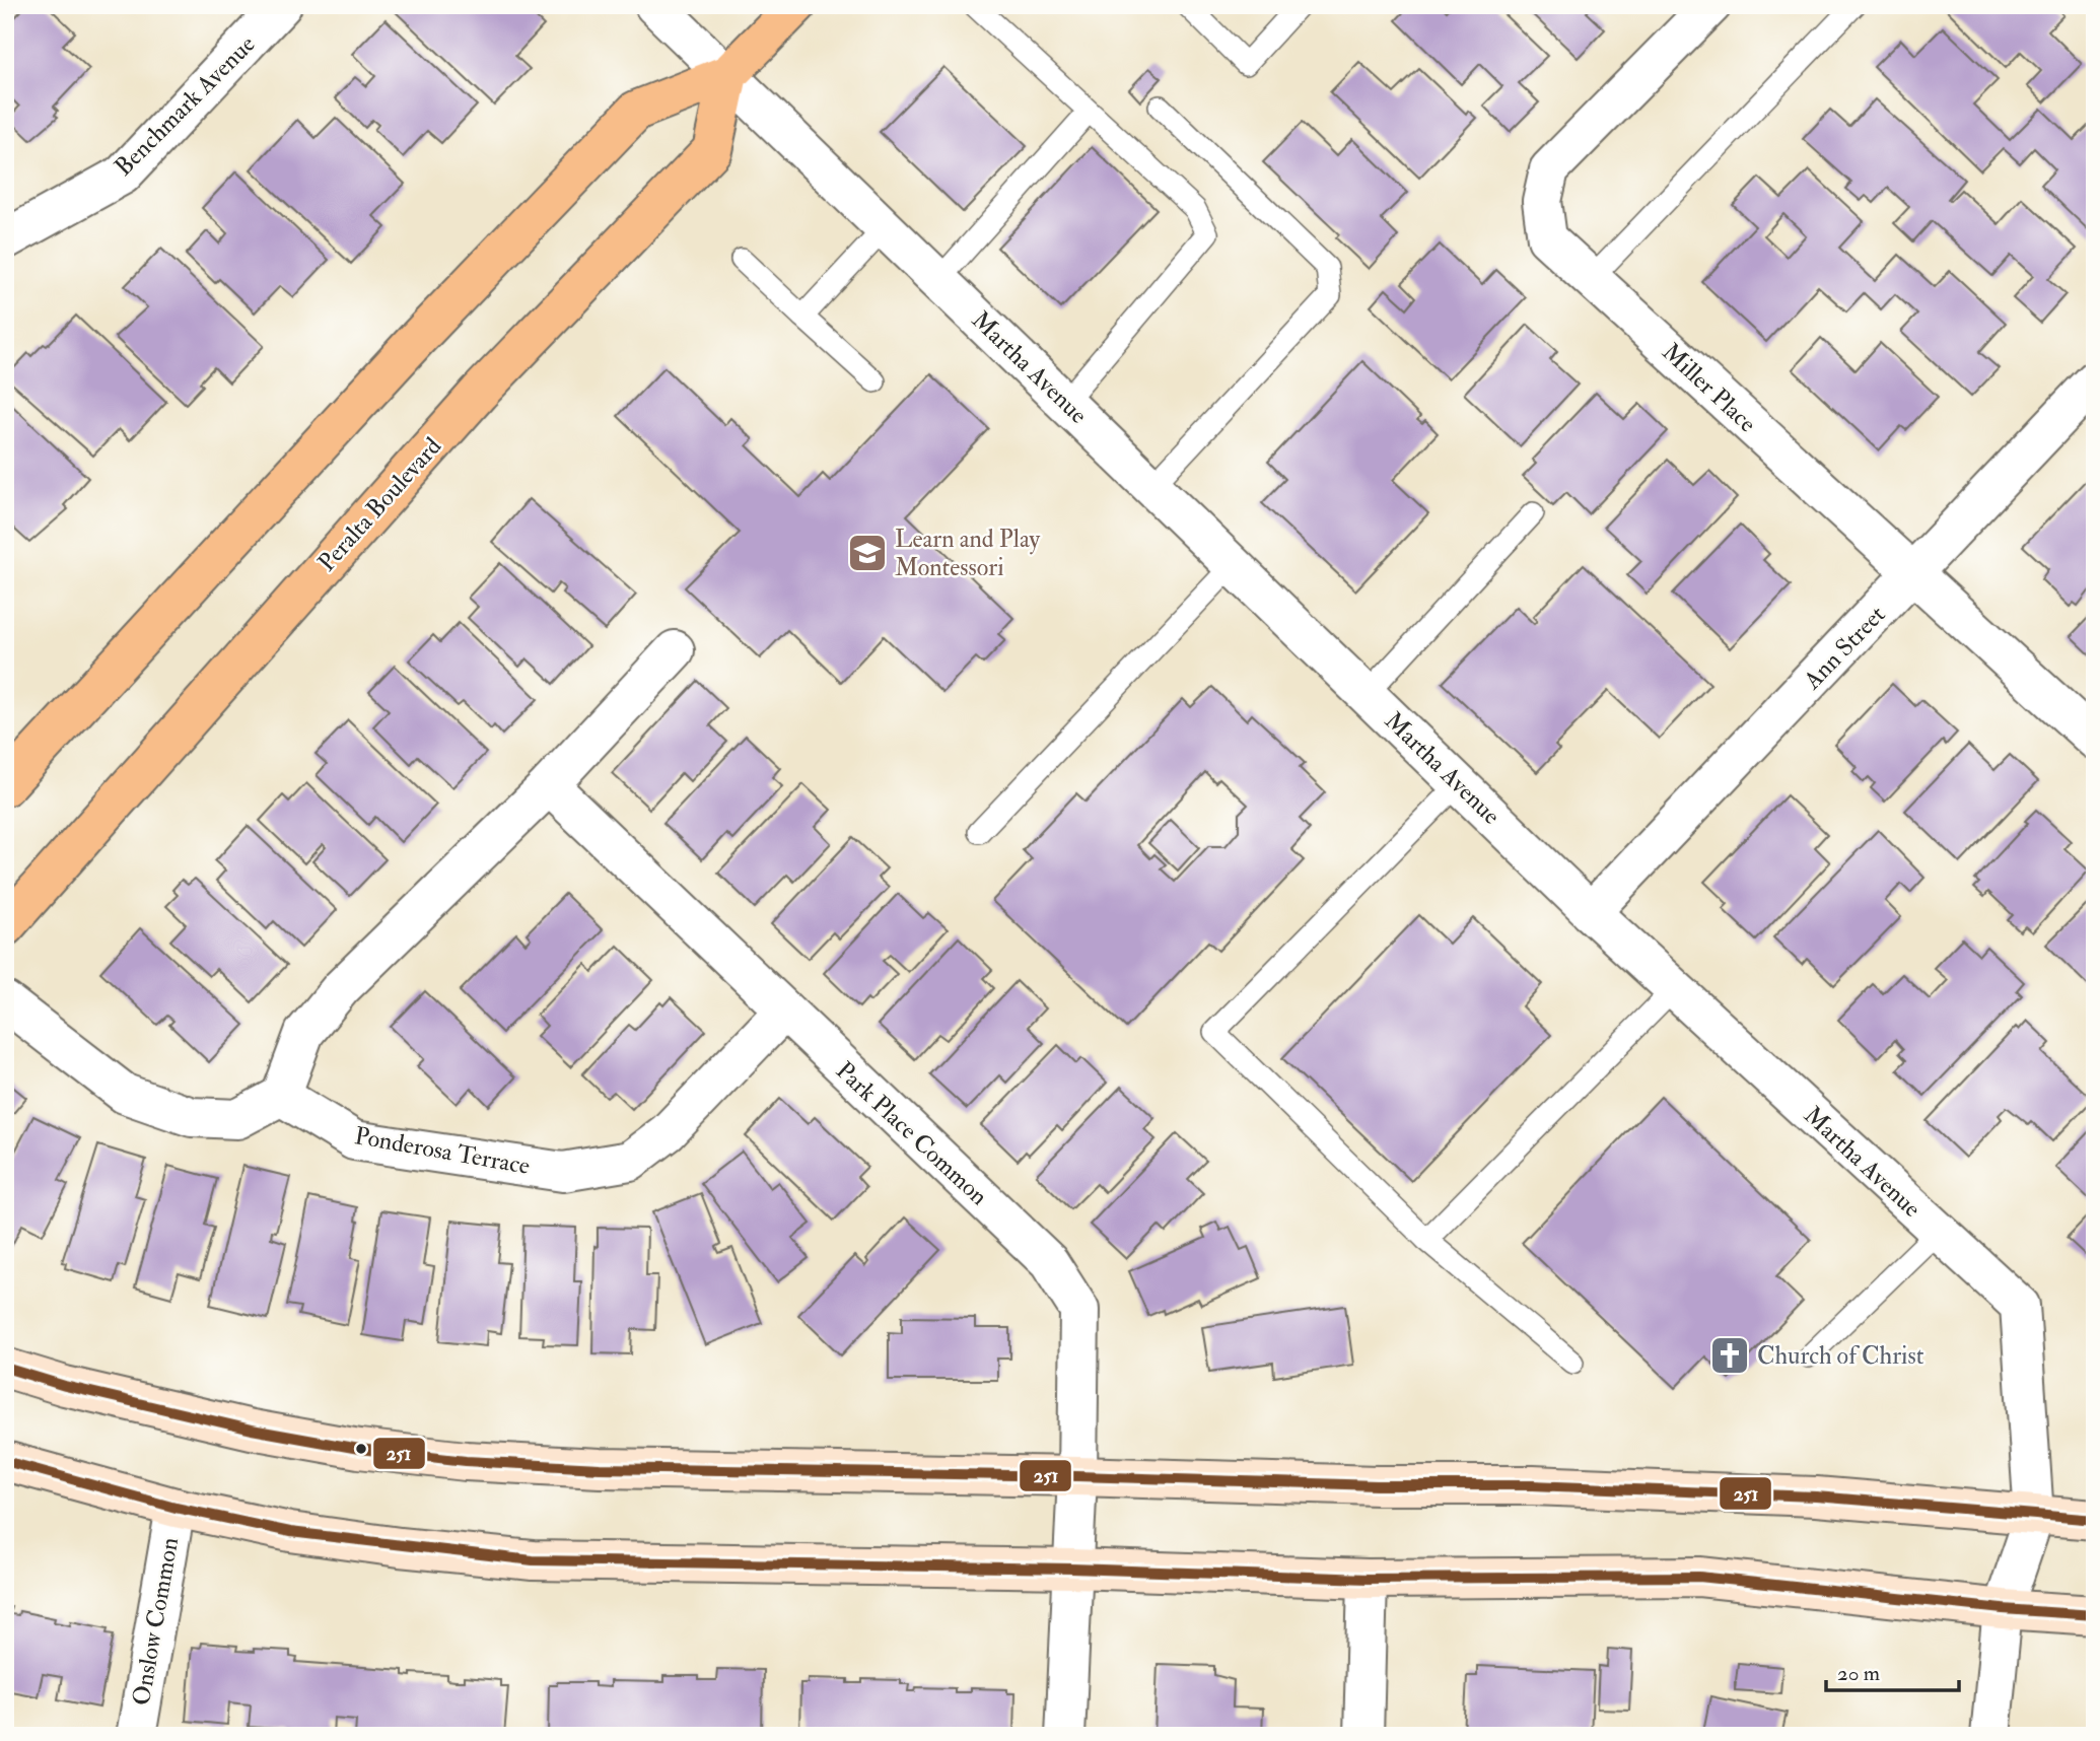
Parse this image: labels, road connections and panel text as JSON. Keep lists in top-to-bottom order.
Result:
{
  "streets": {
    "main road": ["Peralta Boulevard"],
    "street": [
      "Benchmark Avenue",
      "Martha Avenue",
      "Miller Place",
      "Ann Street",
      "Park Place Common",
      "Ponderosa Terrace",
      "Onslow Common"
    ]
  },
  "crossings": [
    ["Martha Avenue", "Peralta Boulevard"],
    ["Martha Avenue", "Ann Street"],
    ["Miller Place", "Ann Street"],
    ["Park Place Common", "Ponderosa Terrace"]
  ],
  "places": {
    "school or university": ["Learn and Play Montessori"],
    "church": ["Church of Christ"]
  },
  "lines": ["transit line 251"],
  "scale_bar": "20 m"
}
